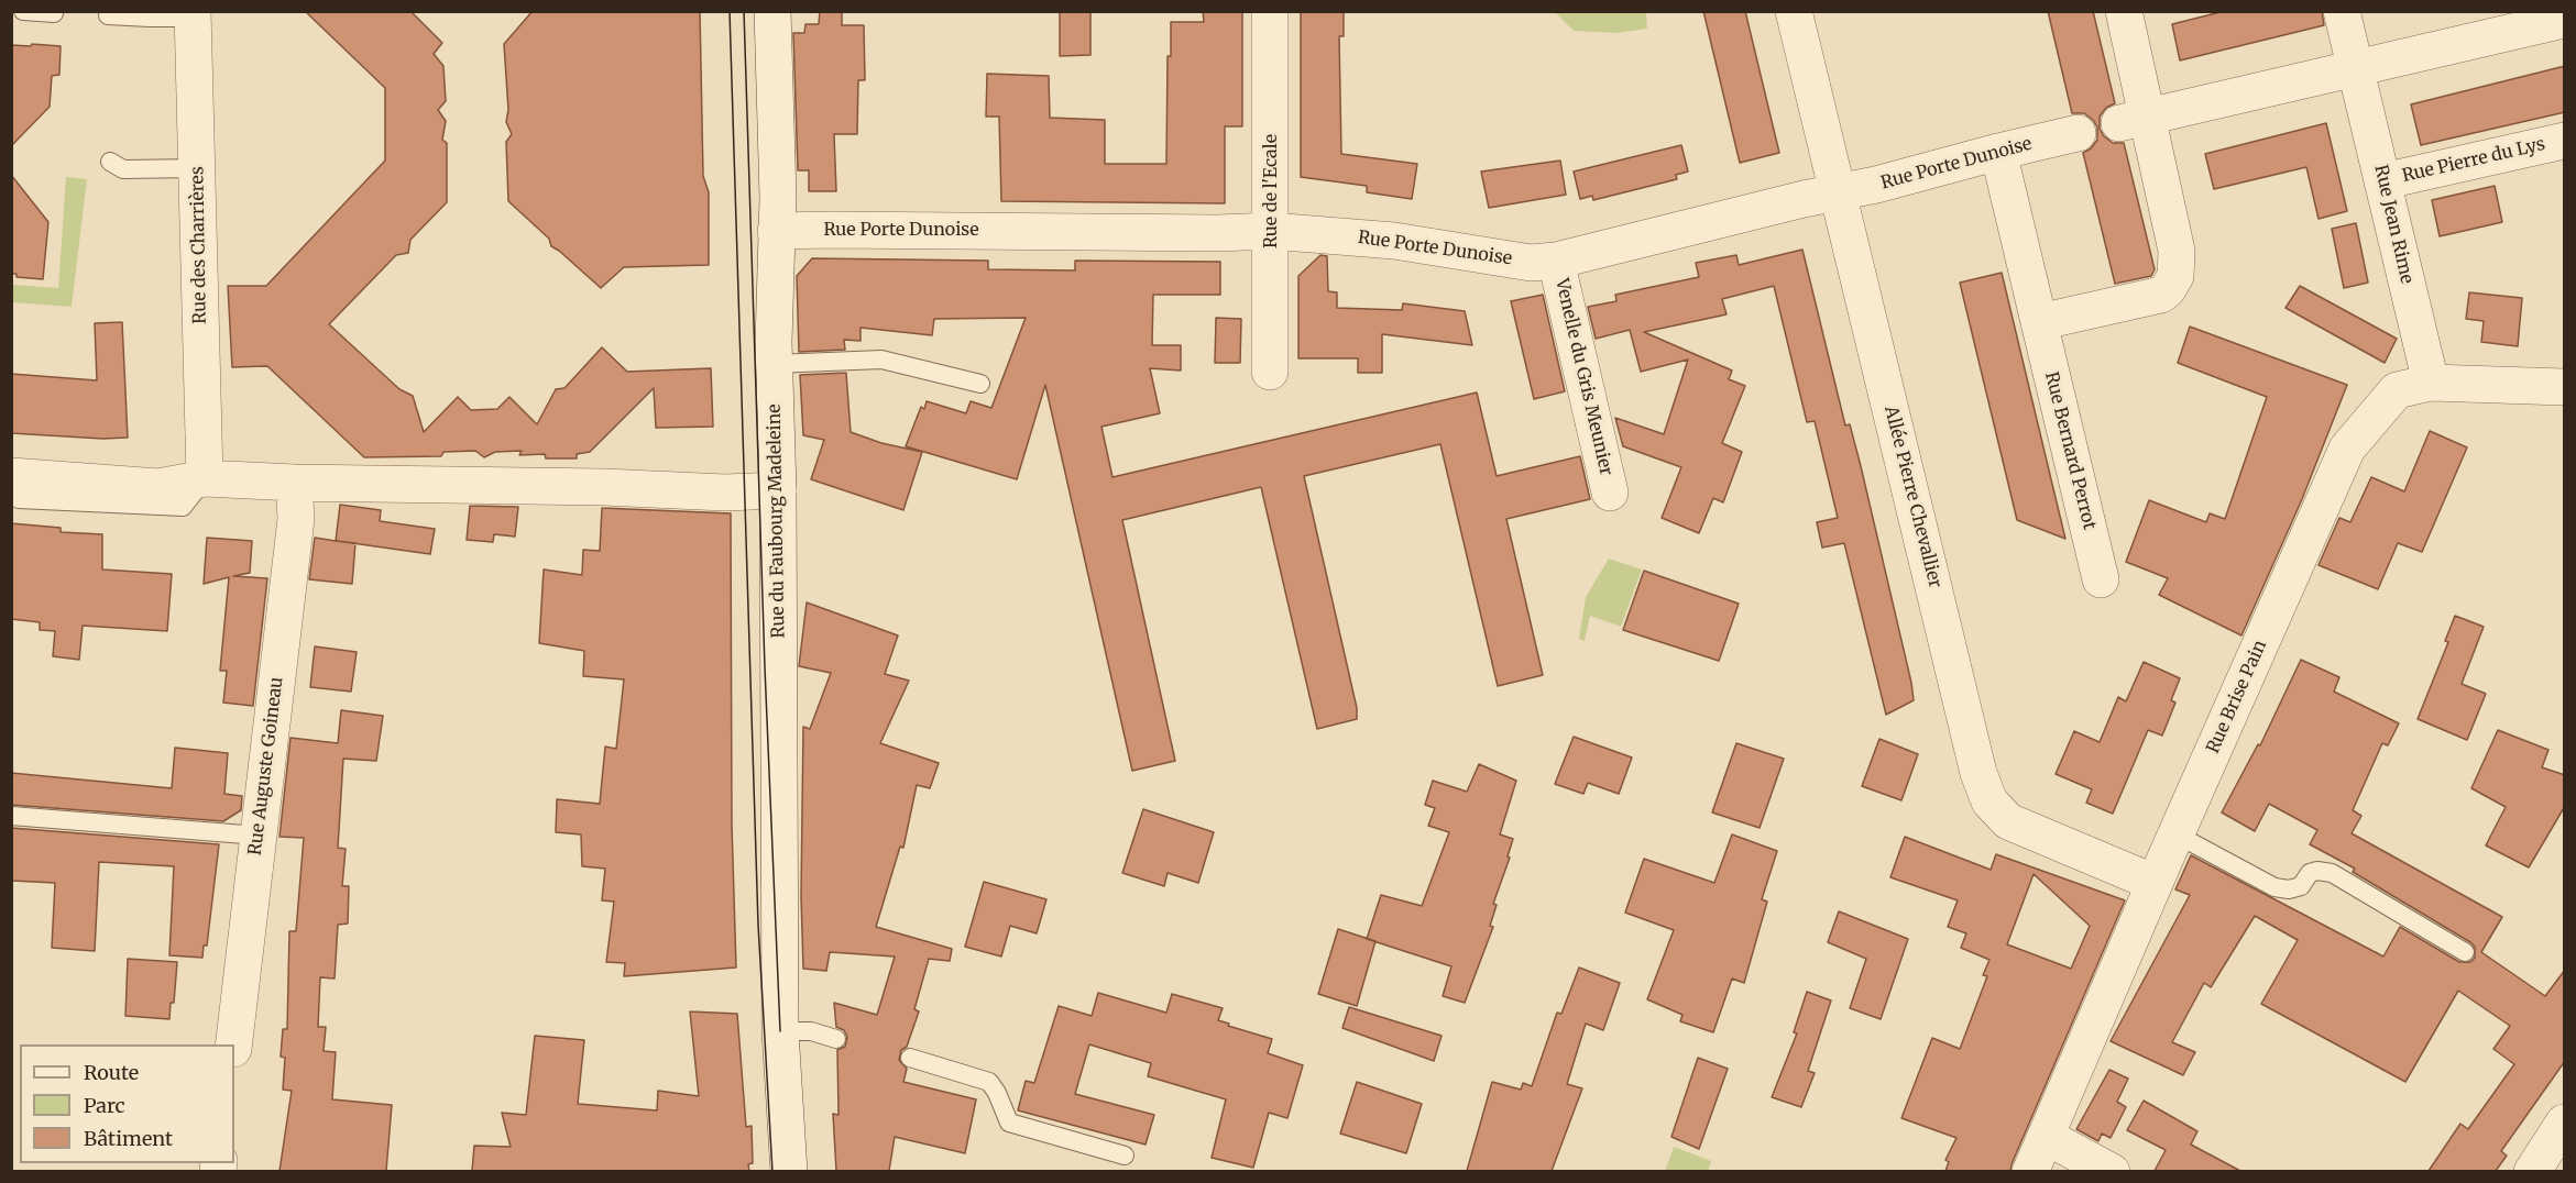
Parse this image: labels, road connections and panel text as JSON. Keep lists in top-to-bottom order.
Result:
{
  "streets": {
    "street": [
      "Rue Pierre du Lys",
      "Rue Porte Dunoise",
      "Rue de l'Ecale",
      "Rue Jean Rime",
      "Rue des Charrières",
      "Venelle du Gris Meunier",
      "Rue Bernard Perrot",
      "Allée Pierre Chevallier",
      "Rue du Faubourg Madeleine",
      "Rue Brise Pain",
      "Rue Auguste Goineau"
    ]
  },
  "crossings": [
    ["Rue Pierre du Lys", "Rue Jean Rime"],
    ["Rue Porte Dunoise", "Rue de l'Ecale"],
    ["Rue Porte Dunoise", "Venelle du Gris Meunier"],
    ["Rue Porte Dunoise", "Rue Bernard Perrot"],
    ["Rue Porte Dunoise", "Allée Pierre Chevallier"],
    ["Rue Porte Dunoise", "Rue du Faubourg Madeleine"],
    ["Rue Jean Rime", "Rue Brise Pain"],
    ["Allée Pierre Chevallier", "Rue Brise Pain"]
  ],
  "legend": ["Route", "Parc", "Bâtiment"]
}
